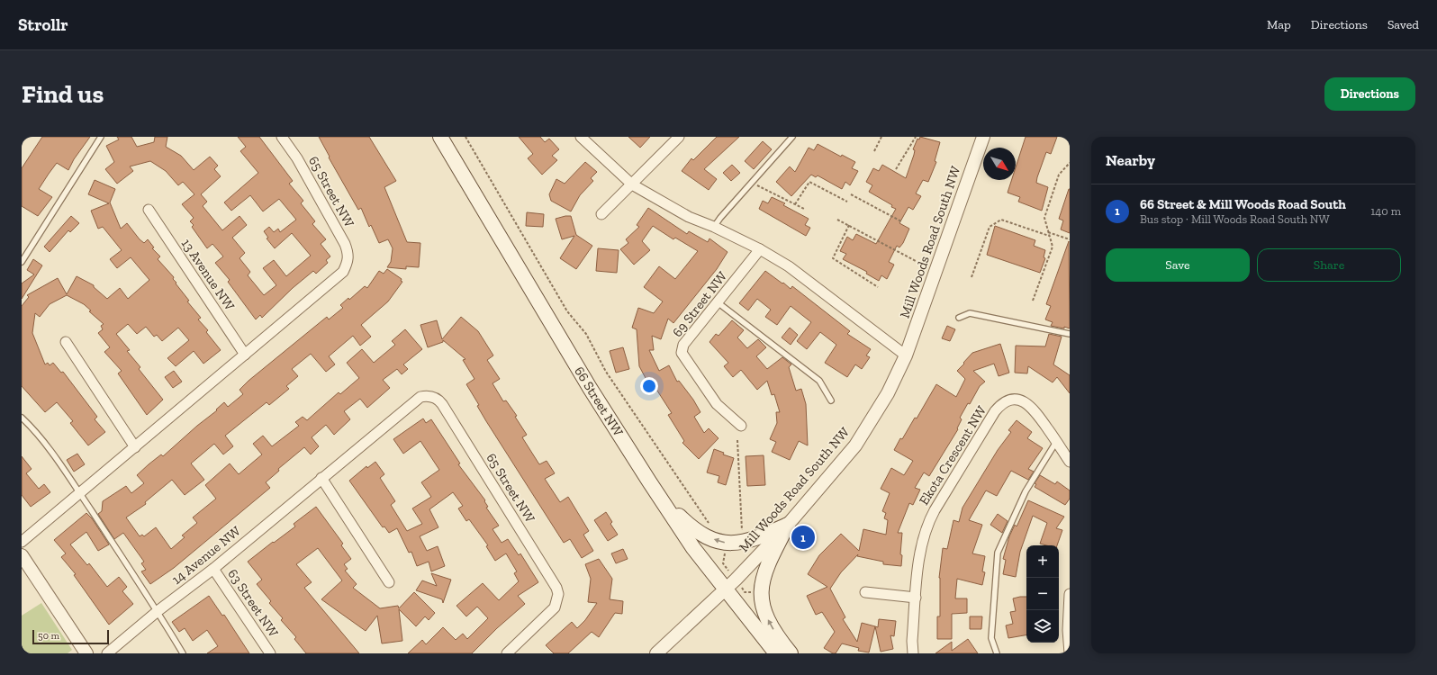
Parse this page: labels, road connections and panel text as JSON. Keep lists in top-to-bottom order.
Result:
{
  "streets": {
    "main road": ["66 Street NW"],
    "street": [
      "65 Street NW",
      "Mill Woods Road South NW",
      "13 Avenue NW",
      "69 Street NW",
      "Ekota Crescent NW",
      "14 Avenue NW",
      "63 Street NW"
    ]
  },
  "crossings": [
    ["65 Street NW", "13 Avenue NW"],
    ["65 Street NW", "14 Avenue NW"],
    ["Mill Woods Road South NW", "66 Street NW"],
    ["14 Avenue NW", "63 Street NW"]
  ],
  "scale_bar": "50 m",
  "north": "bottom right",
  "page": {
    "header": "Strollr",
    "nav": ["Map", "Directions", "Saved"],
    "buttons": [
      "Directions",
      ["Save", "Share"]
    ],
    "title": "Find us",
    "heading": "Nearby",
    "list": [
      {
        "mark": "1",
        "name": "66 Street & Mill Woods Road South",
        "note": "Bus stop · Mill Woods Road South NW",
        "value": "140 m"
      }
    ],
    "pins": "1",
    "map_buttons": ["+", "−"],
    "scale": "50 m"
  }
}
